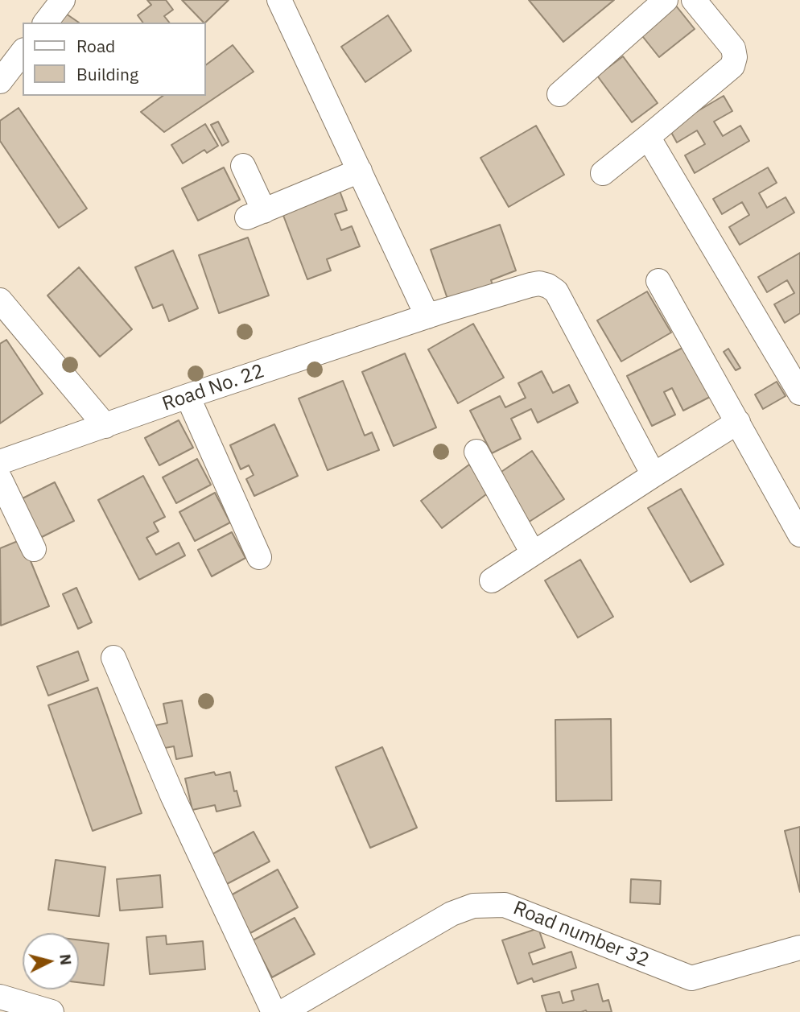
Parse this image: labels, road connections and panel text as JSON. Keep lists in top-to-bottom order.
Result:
{
  "streets": {
    "street": ["Road No. 22", "Road number 32"]
  },
  "legend": ["Road", "Building"],
  "north": "right"
}
